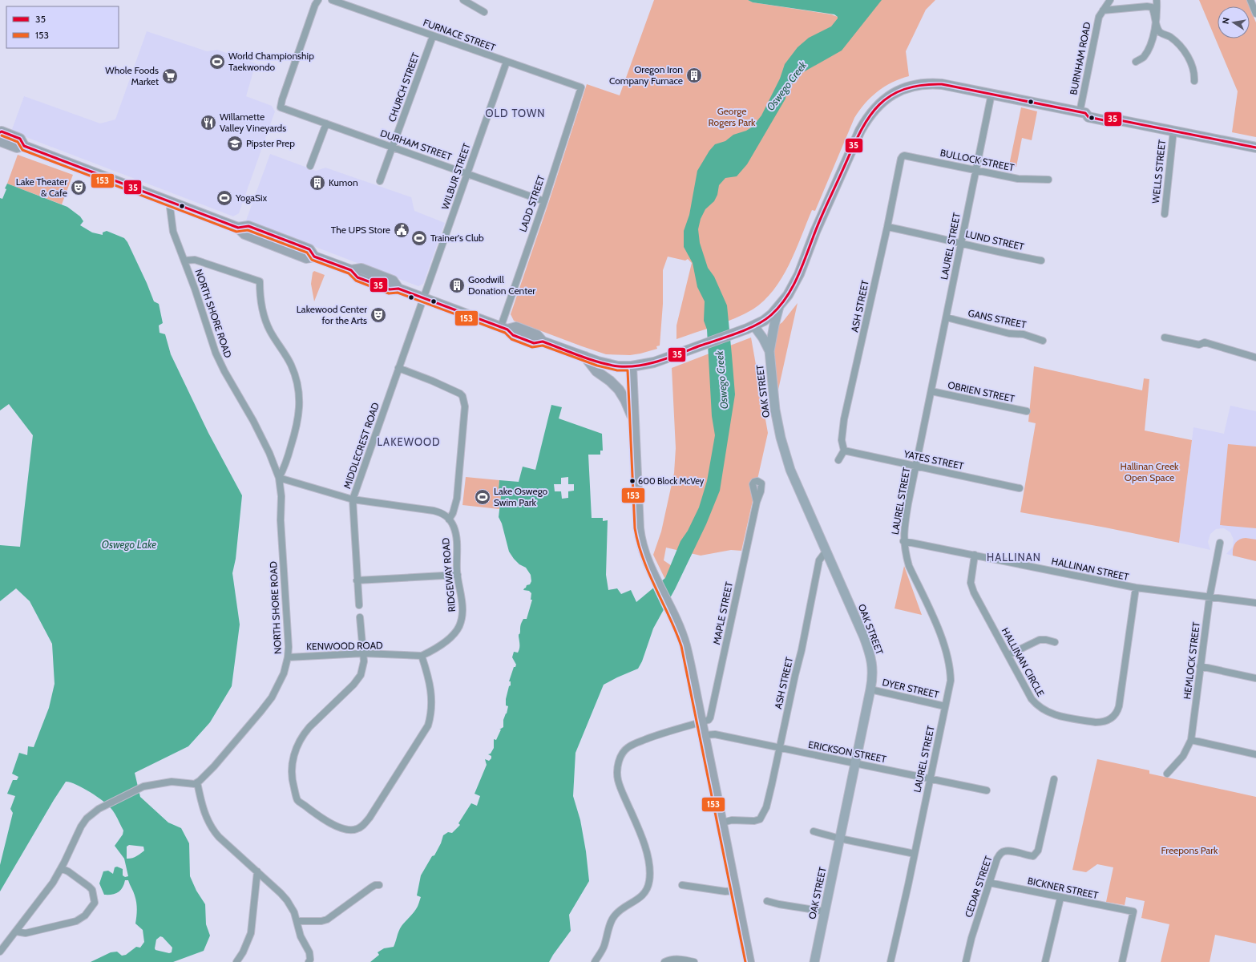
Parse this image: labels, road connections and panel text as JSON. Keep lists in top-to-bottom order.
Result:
{
  "streets": {
    "street": [
      "FURNACE STREET",
      "BURNHAM ROAD",
      "CHURCH STREET",
      "DURHAM STREET",
      "BULLOCK STREET",
      "WELLS STREET",
      "WILBUR STREET",
      "LADD STREET",
      "LUND STREET",
      "LAUREL STREET",
      "ASH STREET",
      "NORTH SHORE ROAD",
      "GANS STREET",
      "OAK STREET",
      "OBRIEN STREET",
      "MIDDLECREST ROAD",
      "YATES STREET",
      "HALLINAN STREET",
      "RIDGEWAY ROAD",
      "MAPLE STREET",
      "KENWOOD ROAD",
      "HEMLOCK STREET",
      "HALLINAN CIRCLE",
      "DYER STREET",
      "ERICKSON STREET",
      "CEDAR STREET",
      "BICKNER STREET"
    ]
  },
  "crossings": [
    ["FURNACE STREET", "CHURCH STREET"],
    ["FURNACE STREET", "WILBUR STREET"],
    ["FURNACE STREET", "LADD STREET"],
    ["CHURCH STREET", "DURHAM STREET"],
    ["DURHAM STREET", "WILBUR STREET"],
    ["DURHAM STREET", "LADD STREET"],
    ["BULLOCK STREET", "LAUREL STREET"],
    ["BULLOCK STREET", "ASH STREET"],
    ["WILBUR STREET", "MIDDLECREST ROAD"],
    ["LUND STREET", "LAUREL STREET"],
    ["LUND STREET", "ASH STREET"],
    ["LAUREL STREET", "GANS STREET"],
    ["LAUREL STREET", "OBRIEN STREET"],
    ["LAUREL STREET", "YATES STREET"],
    ["LAUREL STREET", "HALLINAN STREET"],
    ["LAUREL STREET", "DYER STREET"],
    ["LAUREL STREET", "ERICKSON STREET"],
    ["ASH STREET", "OAK STREET"],
    ["ASH STREET", "YATES STREET"],
    ["ASH STREET", "ERICKSON STREET"],
    ["NORTH SHORE ROAD", "KENWOOD ROAD"],
    ["OAK STREET", "DYER STREET"],
    ["OAK STREET", "ERICKSON STREET"],
    ["HALLINAN STREET", "HEMLOCK STREET"],
    ["HALLINAN STREET", "HALLINAN CIRCLE"],
    ["RIDGEWAY ROAD", "KENWOOD ROAD"],
    ["CEDAR STREET", "BICKNER STREET"]
  ],
  "districts": ["OLD TOWN", "LAKEWOOD", "HALLINAN"],
  "water": ["Oswego Creek", "Oswego Lake"],
  "parks": ["George Rogers Park", "Hallinan Creek Open Space", "Freepons Park"],
  "places": {
    "sports": [
      "World Championship Taekwondo",
      "YogaSix",
      "Trainer's Club",
      "Lake Oswego Swim Park"
    ],
    "building": ["Oregon Iron Company Furnace", "Kumon", "Goodwill Donation Center"],
    "supermarket": ["Whole Foods Market"],
    "restaurant": ["Willamette Valley Vineyards"],
    "school or university": ["Pipster Prep"],
    "theatre": ["Lake Theater & Cafe", "Lakewood Center for the Arts"],
    "public building": ["The UPS Store"],
    "other": ["600 Block McVey"]
  },
  "lines": ["transit line 35", "transit line 153"],
  "legend": ["35", "153"],
  "north": "left"
}
